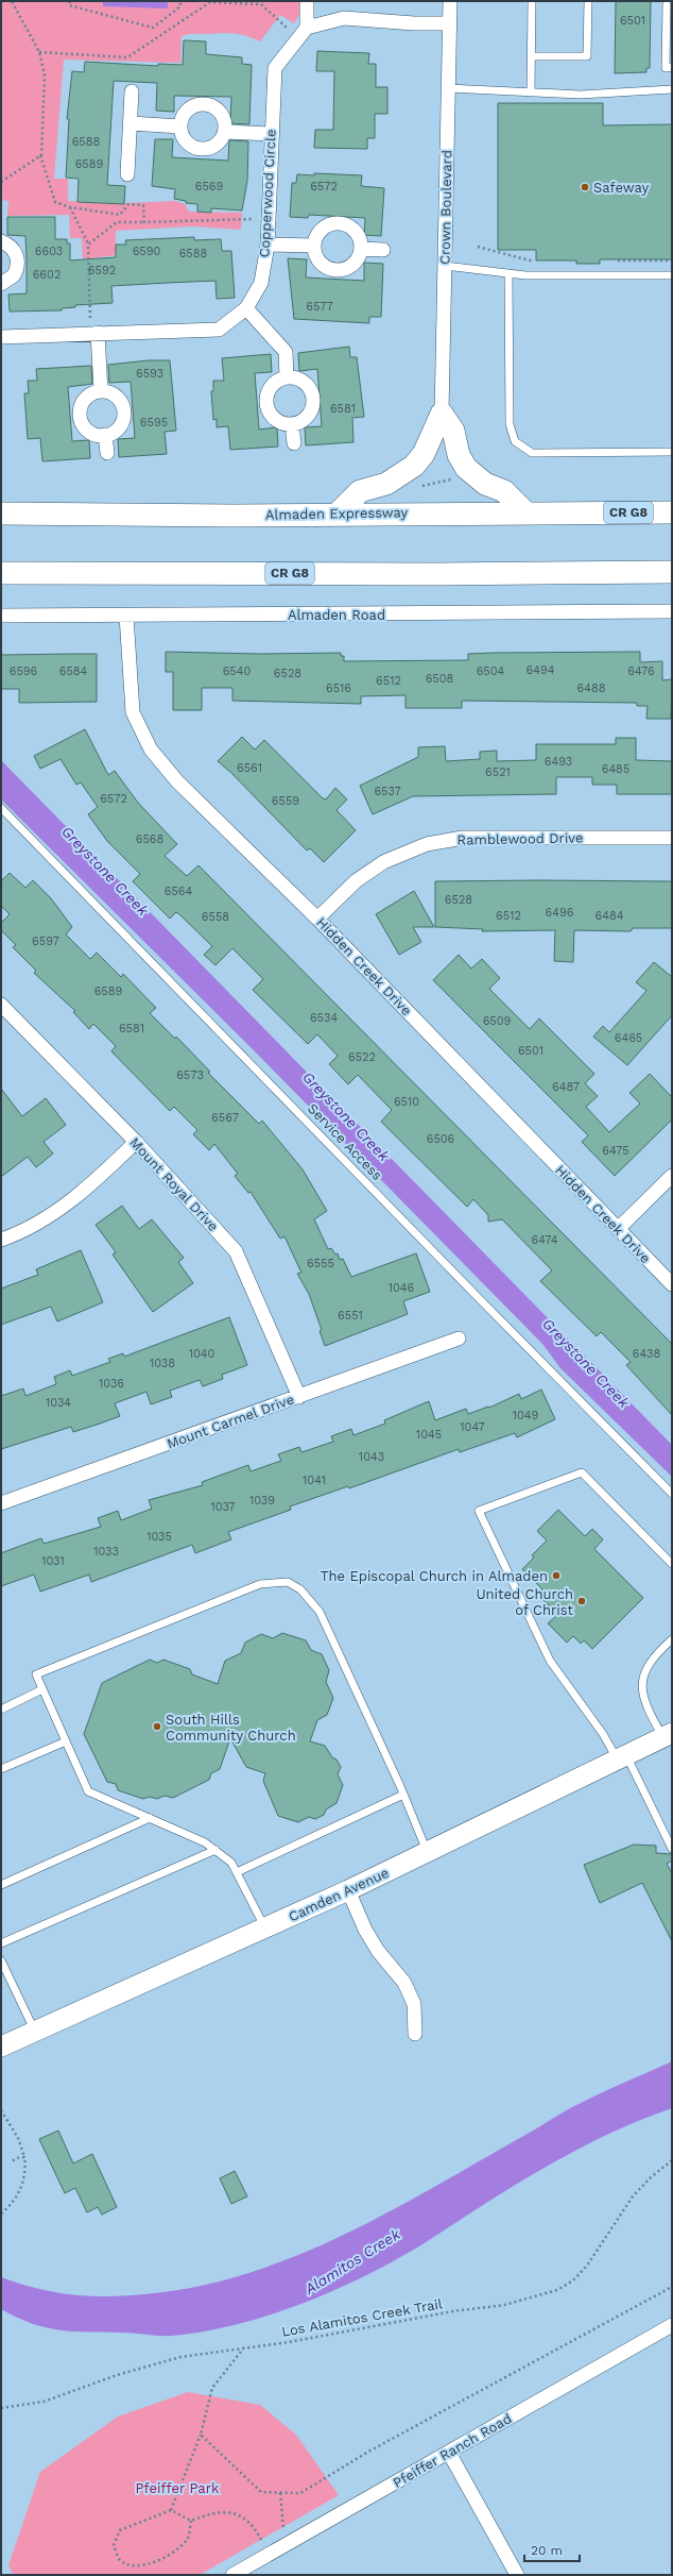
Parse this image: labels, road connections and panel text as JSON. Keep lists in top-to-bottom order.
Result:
{
  "streets": {
    "main road": ["CR G8", "Almaden Expressway"],
    "street": [
      "Copperwood Circle",
      "Crown Boulevard",
      "Almaden Road",
      "Ramblewood Drive",
      "Hidden Creek Drive",
      "Mount Royal Drive",
      "Mount Carmel Drive",
      "Camden Avenue",
      "Pfeiffer Ranch Road"
    ],
    "lane": ["Service Access"],
    "path": ["Los Alamitos Creek Trail"]
  },
  "crossings": [
    ["Almaden Road", "Hidden Creek Drive"],
    ["Ramblewood Drive", "Hidden Creek Drive"],
    ["Mount Royal Drive", "Mount Carmel Drive"]
  ],
  "water": ["Greystone Creek", "Alamitos Creek"],
  "parks": ["Pfeiffer Park"],
  "places": [
    "Safeway",
    "The Episcopal Church in Almaden",
    "United Church of Christ",
    "South Hills Community Church"
  ],
  "house_numbers": [
    "6501",
    "6588",
    "6589",
    "6569",
    "6572",
    "6603",
    "6590",
    "6588",
    "6592",
    "6602",
    "6577",
    "6593",
    "6581",
    "6595",
    "6494",
    "6596",
    "6584",
    "6540",
    "6504",
    "6476",
    "6528",
    "6508",
    "6512",
    "6516",
    "6488",
    "6493",
    "6561",
    "6485",
    "6521",
    "6537",
    "6572",
    "6559",
    "6568",
    "6564",
    "6528",
    "6496",
    "6512",
    "6484",
    "6558",
    "6597",
    "6589",
    "6534",
    "6509",
    "6581",
    "6465",
    "6501",
    "6522",
    "6573",
    "6487",
    "6510",
    "6567",
    "6506",
    "6475",
    "6474",
    "6555",
    "1046",
    "6551",
    "1040",
    "6438",
    "1038",
    "1036",
    "1034",
    "1049",
    "1047",
    "1045",
    "1043",
    "1041",
    "1039",
    "1037",
    "1035",
    "1033",
    "1031"
  ],
  "scale_bar": "20 m"
}
